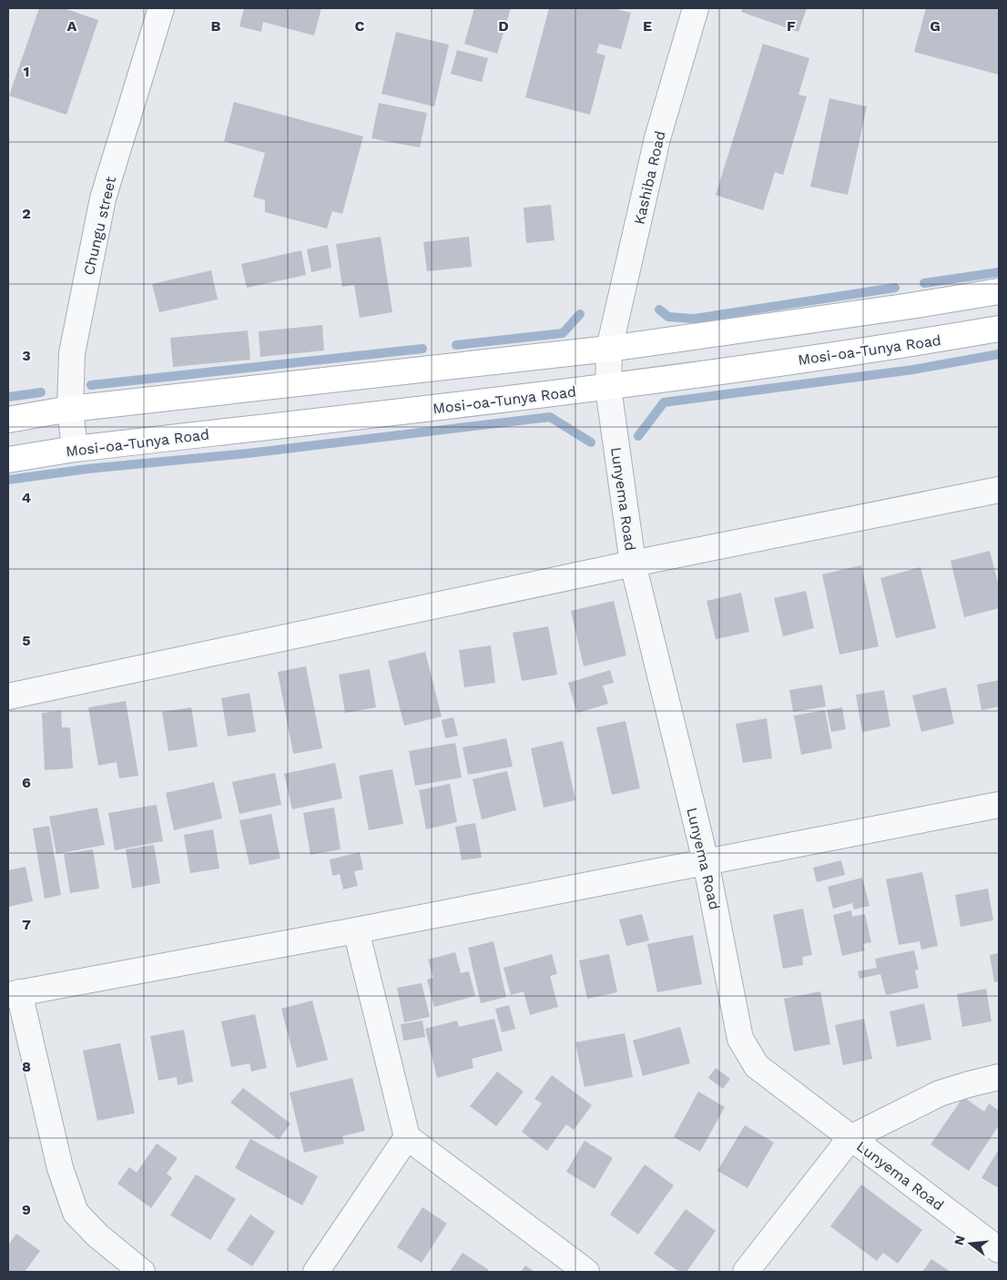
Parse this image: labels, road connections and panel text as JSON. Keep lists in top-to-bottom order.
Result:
{
  "streets": {
    "main road": ["Mosi-oa-Tunya Road"],
    "street": ["Kashiba Road", "Chungu street", "Lunyema Road"]
  },
  "crossings": [
    ["Kashiba Road", "Lunyema Road"],
    ["Chungu street", "Mosi-oa-Tunya Road"],
    ["Mosi-oa-Tunya Road", "Lunyema Road"]
  ],
  "north": "left",
  "grid": {
    "columns": [
      "A",
      "B",
      "C",
      "D",
      "E",
      "F",
      "G"
    ],
    "rows": [
      "1",
      "2",
      "3",
      "4",
      "5",
      "6",
      "7",
      "8",
      "9"
    ]
  }
}
